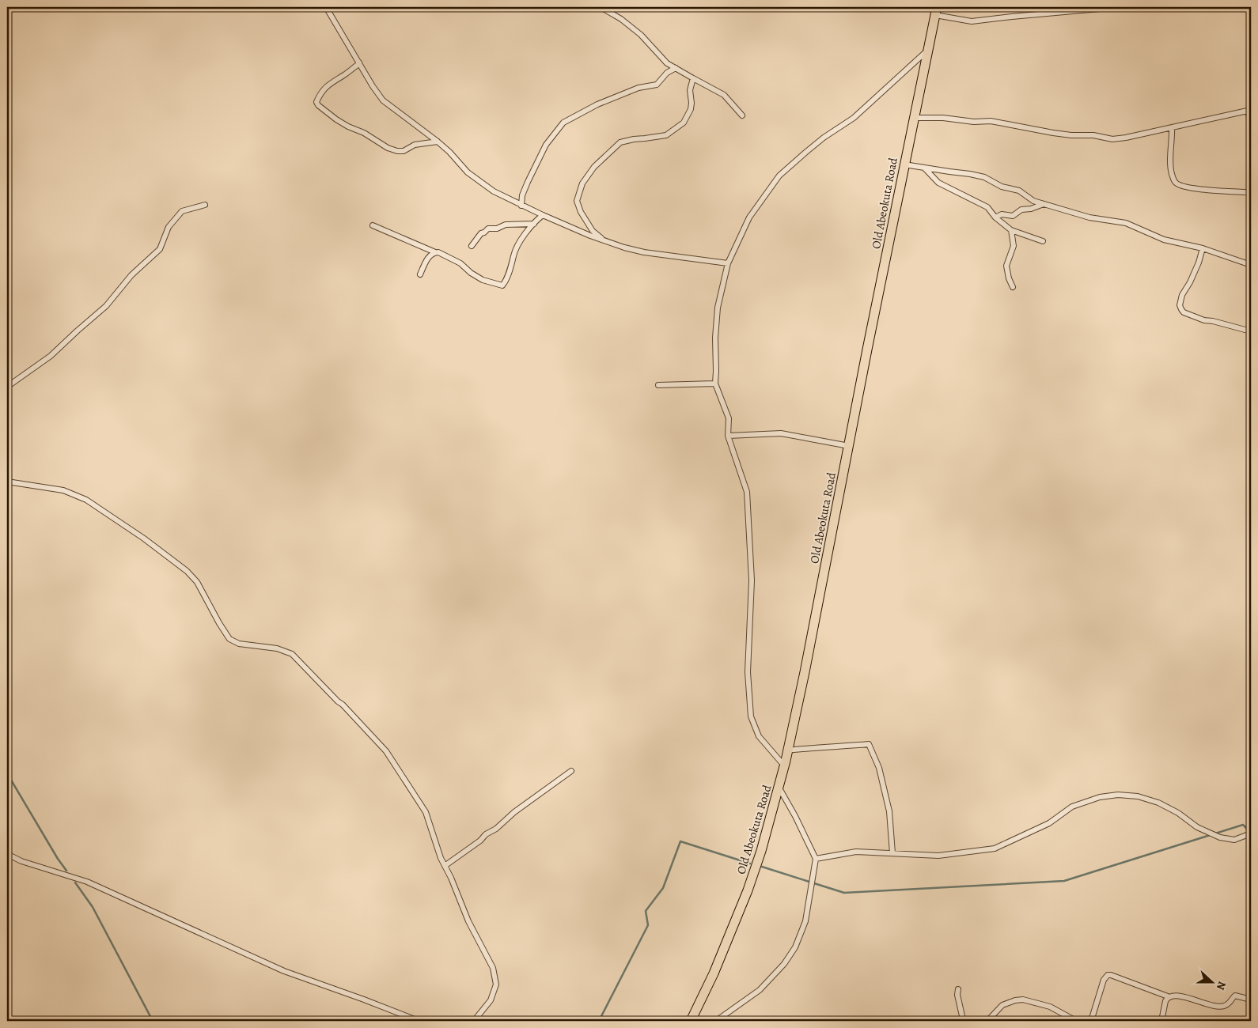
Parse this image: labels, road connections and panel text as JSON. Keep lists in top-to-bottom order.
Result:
{
  "streets": {
    "highway": ["Old Abeokuta Road"]
  },
  "north": "right"
}
